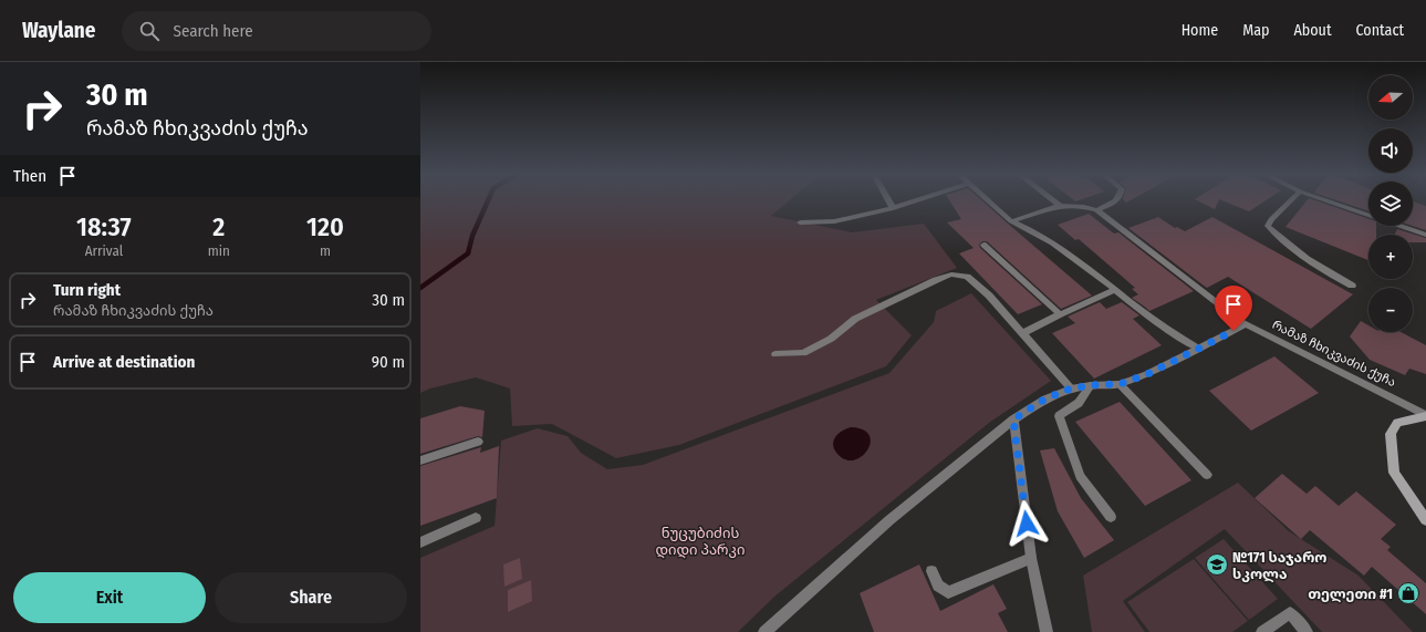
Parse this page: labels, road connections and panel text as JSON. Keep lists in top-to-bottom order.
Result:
{
  "streets": {
    "street": ["რამაზ ჩხიკვაძის ქუჩა"]
  },
  "parks": ["ნუცუბიძის დიდი პარკი"],
  "places": {
    "school or university": ["№171 საჯარო სკოლა"],
    "shop": ["თელეთი #1"]
  },
  "north": "left",
  "page": {
    "header": "Waylane",
    "search": "Search here",
    "nav": [
      "Home",
      "Map",
      "About",
      "Contact"
    ],
    "turn": ["30 m", "რამაზ ჩხიკვაძის ქუჩა"],
    "map_buttons": ["+", "−"],
    "then": "Then",
    "eta": [
      "18:37",
      "Arrival",
      "2",
      "min",
      "120",
      "m"
    ],
    "list": [
      {
        "name": "Turn right",
        "note": "რამაზ ჩხიკვაძის ქუჩა",
        "value": "30 m"
      },
      {
        "name": "Arrive at destination",
        "value": "90 m"
      }
    ],
    "buttons": ["Exit", "Share"]
  }
}
